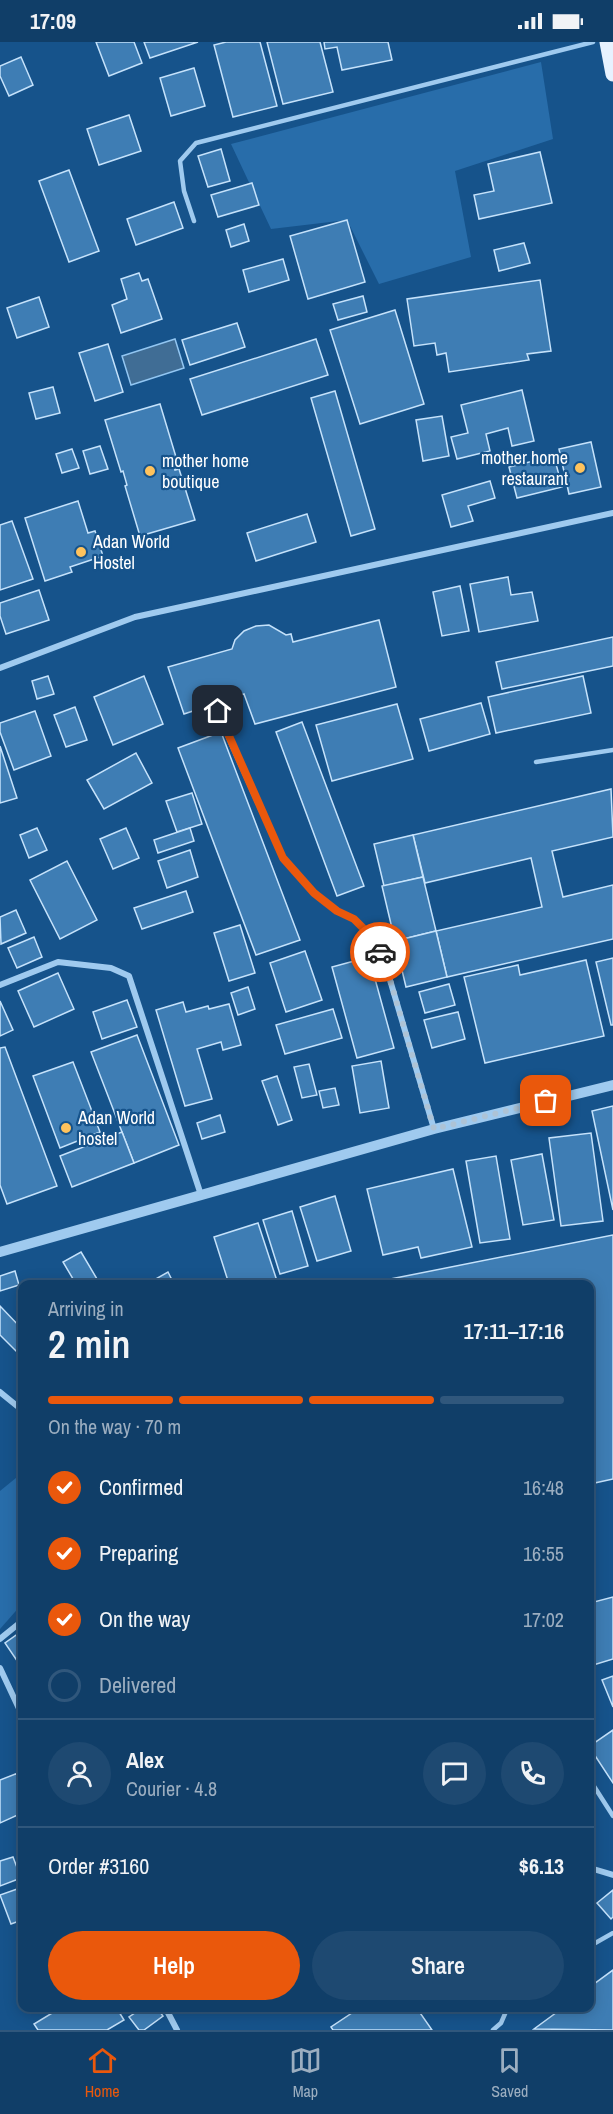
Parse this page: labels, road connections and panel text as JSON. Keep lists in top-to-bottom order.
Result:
{
  "places": [
    "mother home restaurant",
    "mother home boutique",
    "Adan World Hostel",
    "Adan World hostel"
  ],
  "page": {
    "status": "17:09",
    "heading": ["2 min", "Arriving in", "17:11–17:16"],
    "panel": [
      "Alex",
      "Courier · 4.8",
      "Order #3160",
      "$6.13"
    ],
    "bar": "On the way · 70 m",
    "list": [
      ["Confirmed", "16:48"],
      ["Preparing", "16:55"],
      ["On the way", "17:02"],
      "Delivered"
    ],
    "buttons": ["Help", "Share"],
    "tabs": ["Home", "Map", "Saved"]
  }
}
